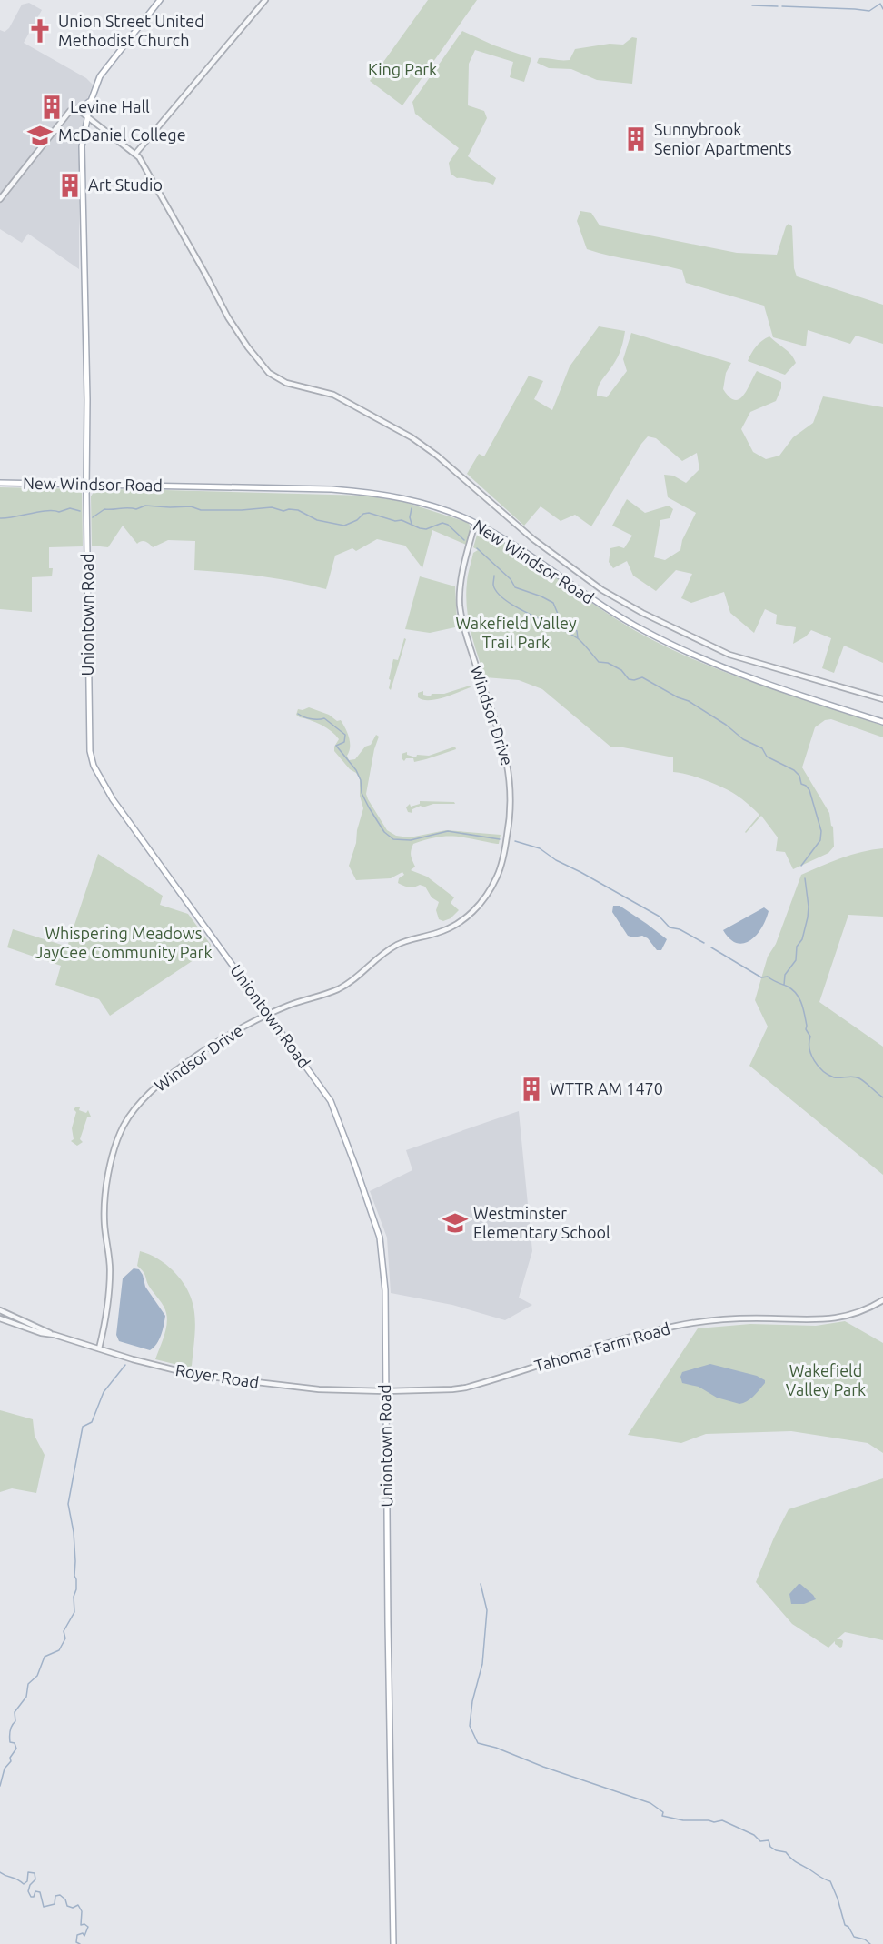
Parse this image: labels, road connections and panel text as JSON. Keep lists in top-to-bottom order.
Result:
{
  "streets": {
    "main road": ["New Windsor Road", "Uniontown Road"],
    "street": ["Windsor Drive", "Tahoma Farm Road", "Royer Road"]
  },
  "crossings": [
    ["New Windsor Road", "Uniontown Road"],
    ["New Windsor Road", "Windsor Drive"],
    ["Uniontown Road", "Windsor Drive"],
    ["Uniontown Road", "Tahoma Farm Road"],
    ["Uniontown Road", "Royer Road"],
    ["Windsor Drive", "Royer Road"],
    ["Tahoma Farm Road", "Royer Road"]
  ],
  "parks": [
    "King Park",
    "Wakefield Valley Trail Park",
    "Whispering Meadows JayCee Community Park",
    "Wakefield Valley Park"
  ],
  "places": {
    "church": ["Union Street United Methodist Church"],
    "building": [
      "Levine Hall",
      "Sunnybrook Senior Apartments",
      "Art Studio",
      "WTTR AM 1470"
    ],
    "school or university": ["McDaniel College", "Westminster Elementary School"]
  }
}
